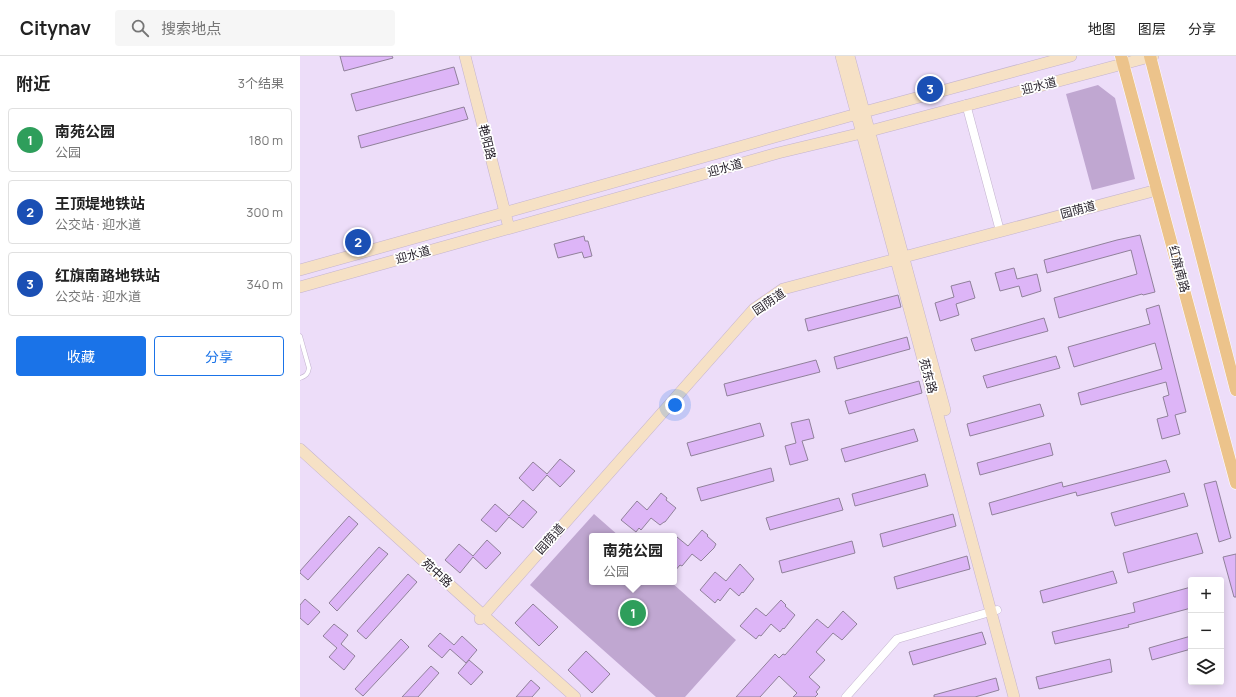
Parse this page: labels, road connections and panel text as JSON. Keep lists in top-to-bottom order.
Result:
{
  "streets": {
    "main road": ["红旗南路"],
    "street": [
      "迎水道",
      "艳阳路",
      "园荫道",
      "苑东路",
      "苑中路"
    ]
  },
  "crossings": [
    ["迎水道", "艳阳路"],
    ["迎水道", "红旗南路"],
    ["迎水道", "苑东路"],
    ["园荫道", "红旗南路"],
    ["园荫道", "苑东路"],
    ["园荫道", "苑中路"]
  ],
  "page": {
    "header": "Citynav",
    "search": "搜索地点",
    "nav": ["地图", "图层", "分享"],
    "heading": ["附近", "3个结果"],
    "pins": ["3", "2", "1"],
    "list": [
      {
        "mark": "1",
        "name": "南苑公园",
        "note": "公园",
        "value": "180 m"
      },
      {
        "mark": "2",
        "name": "王顶堤地铁站",
        "note": "公交站 · 迎水道",
        "value": "300 m"
      },
      {
        "mark": "3",
        "name": "红旗南路地铁站",
        "note": "公交站 · 迎水道",
        "value": "340 m"
      }
    ],
    "buttons": ["收藏", "分享"],
    "popup": ["南苑公园", "公园"],
    "map_buttons": ["+", "−"]
  }
}
